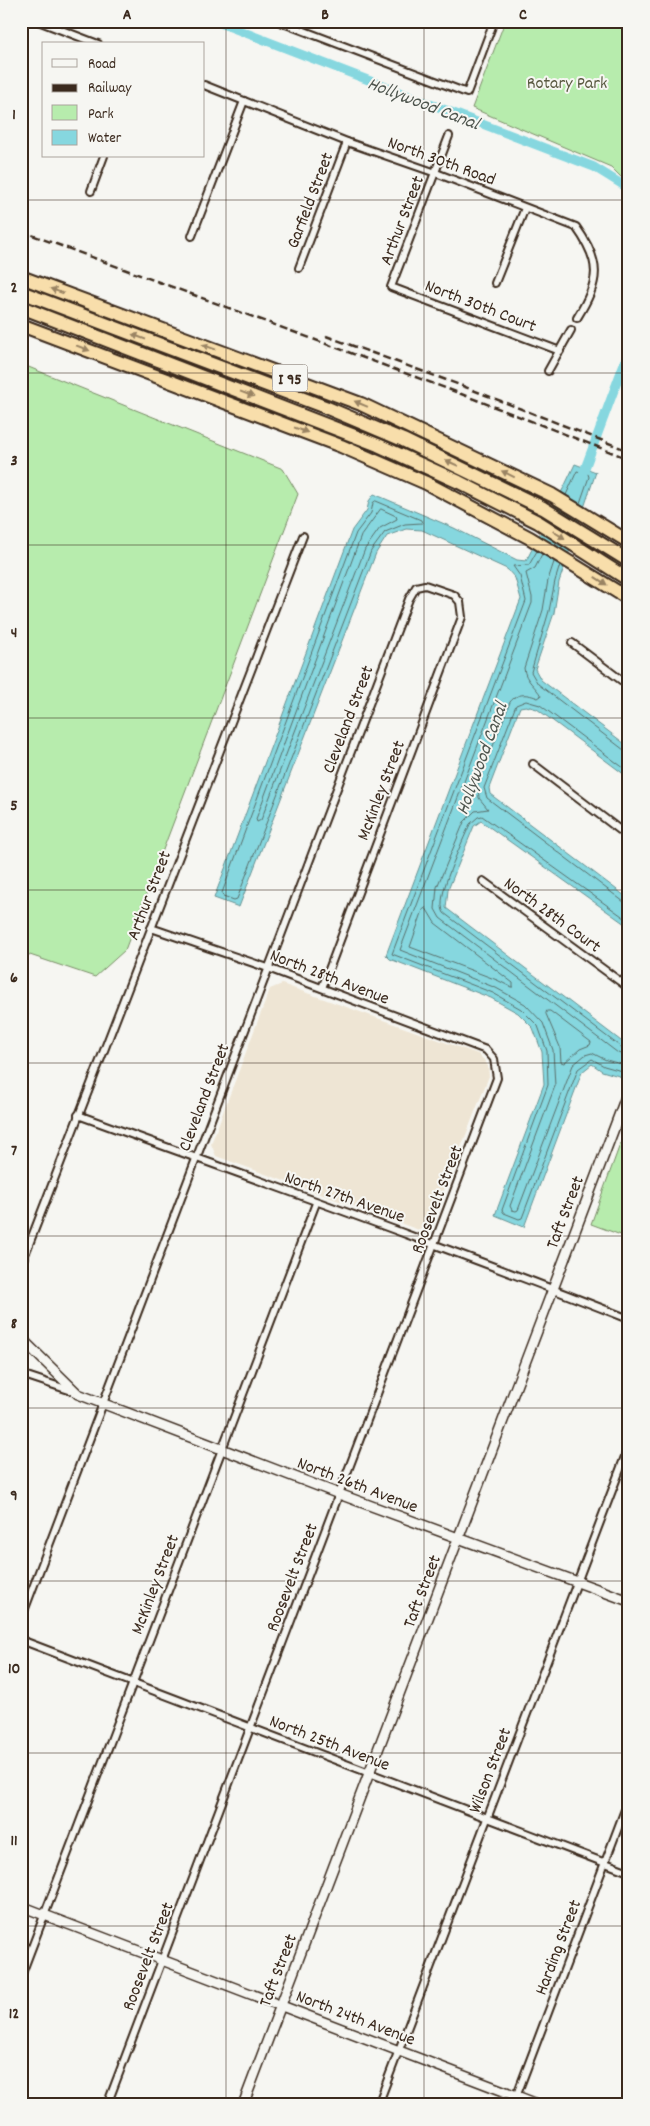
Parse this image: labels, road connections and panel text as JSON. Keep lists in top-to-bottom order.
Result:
{
  "streets": {
    "highway": ["I 95"],
    "street": [
      "North 30th Road",
      "Garfield Street",
      "Arthur Street",
      "North 30th Court",
      "Cleveland Street",
      "McKinley Street",
      "North 28th Court",
      "North 28th Avenue",
      "North 27th Avenue",
      "Roosevelt Street",
      "Taft Street",
      "North 26th Avenue",
      "North 25th Avenue",
      "Wilson Street",
      "Harding Street",
      "North 24th Avenue"
    ]
  },
  "crossings": [
    ["North 30th Road", "Garfield Street"],
    ["North 30th Road", "Arthur Street"],
    ["Arthur Street", "North 30th Court"],
    ["Arthur Street", "North 28th Avenue"],
    ["Arthur Street", "North 27th Avenue"],
    ["Cleveland Street", "McKinley Street"],
    ["Cleveland Street", "North 28th Avenue"],
    ["Cleveland Street", "North 27th Avenue"],
    ["Cleveland Street", "North 26th Avenue"],
    ["McKinley Street", "North 28th Avenue"],
    ["McKinley Street", "North 27th Avenue"],
    ["McKinley Street", "North 26th Avenue"],
    ["McKinley Street", "North 25th Avenue"],
    ["McKinley Street", "North 24th Avenue"],
    ["North 28th Avenue", "Roosevelt Street"],
    ["North 27th Avenue", "Roosevelt Street"],
    ["North 27th Avenue", "Taft Street"],
    ["Roosevelt Street", "North 26th Avenue"],
    ["Roosevelt Street", "North 25th Avenue"],
    ["Roosevelt Street", "North 24th Avenue"],
    ["Taft Street", "North 26th Avenue"],
    ["Taft Street", "North 25th Avenue"],
    ["Taft Street", "North 24th Avenue"],
    ["North 26th Avenue", "Wilson Street"],
    ["North 25th Avenue", "Wilson Street"],
    ["North 25th Avenue", "Harding Street"],
    ["Wilson Street", "North 24th Avenue"],
    ["Harding Street", "North 24th Avenue"]
  ],
  "water": ["Hollywood Canal"],
  "parks": ["Rotary Park"],
  "legend": [
    "Road",
    "Railway",
    "Park",
    "Water"
  ],
  "grid": {
    "columns": ["A", "B", "C"],
    "rows": [
      "1",
      "2",
      "3",
      "4",
      "5",
      "6",
      "7",
      "8",
      "9",
      "10",
      "11",
      "12"
    ]
  }
}
